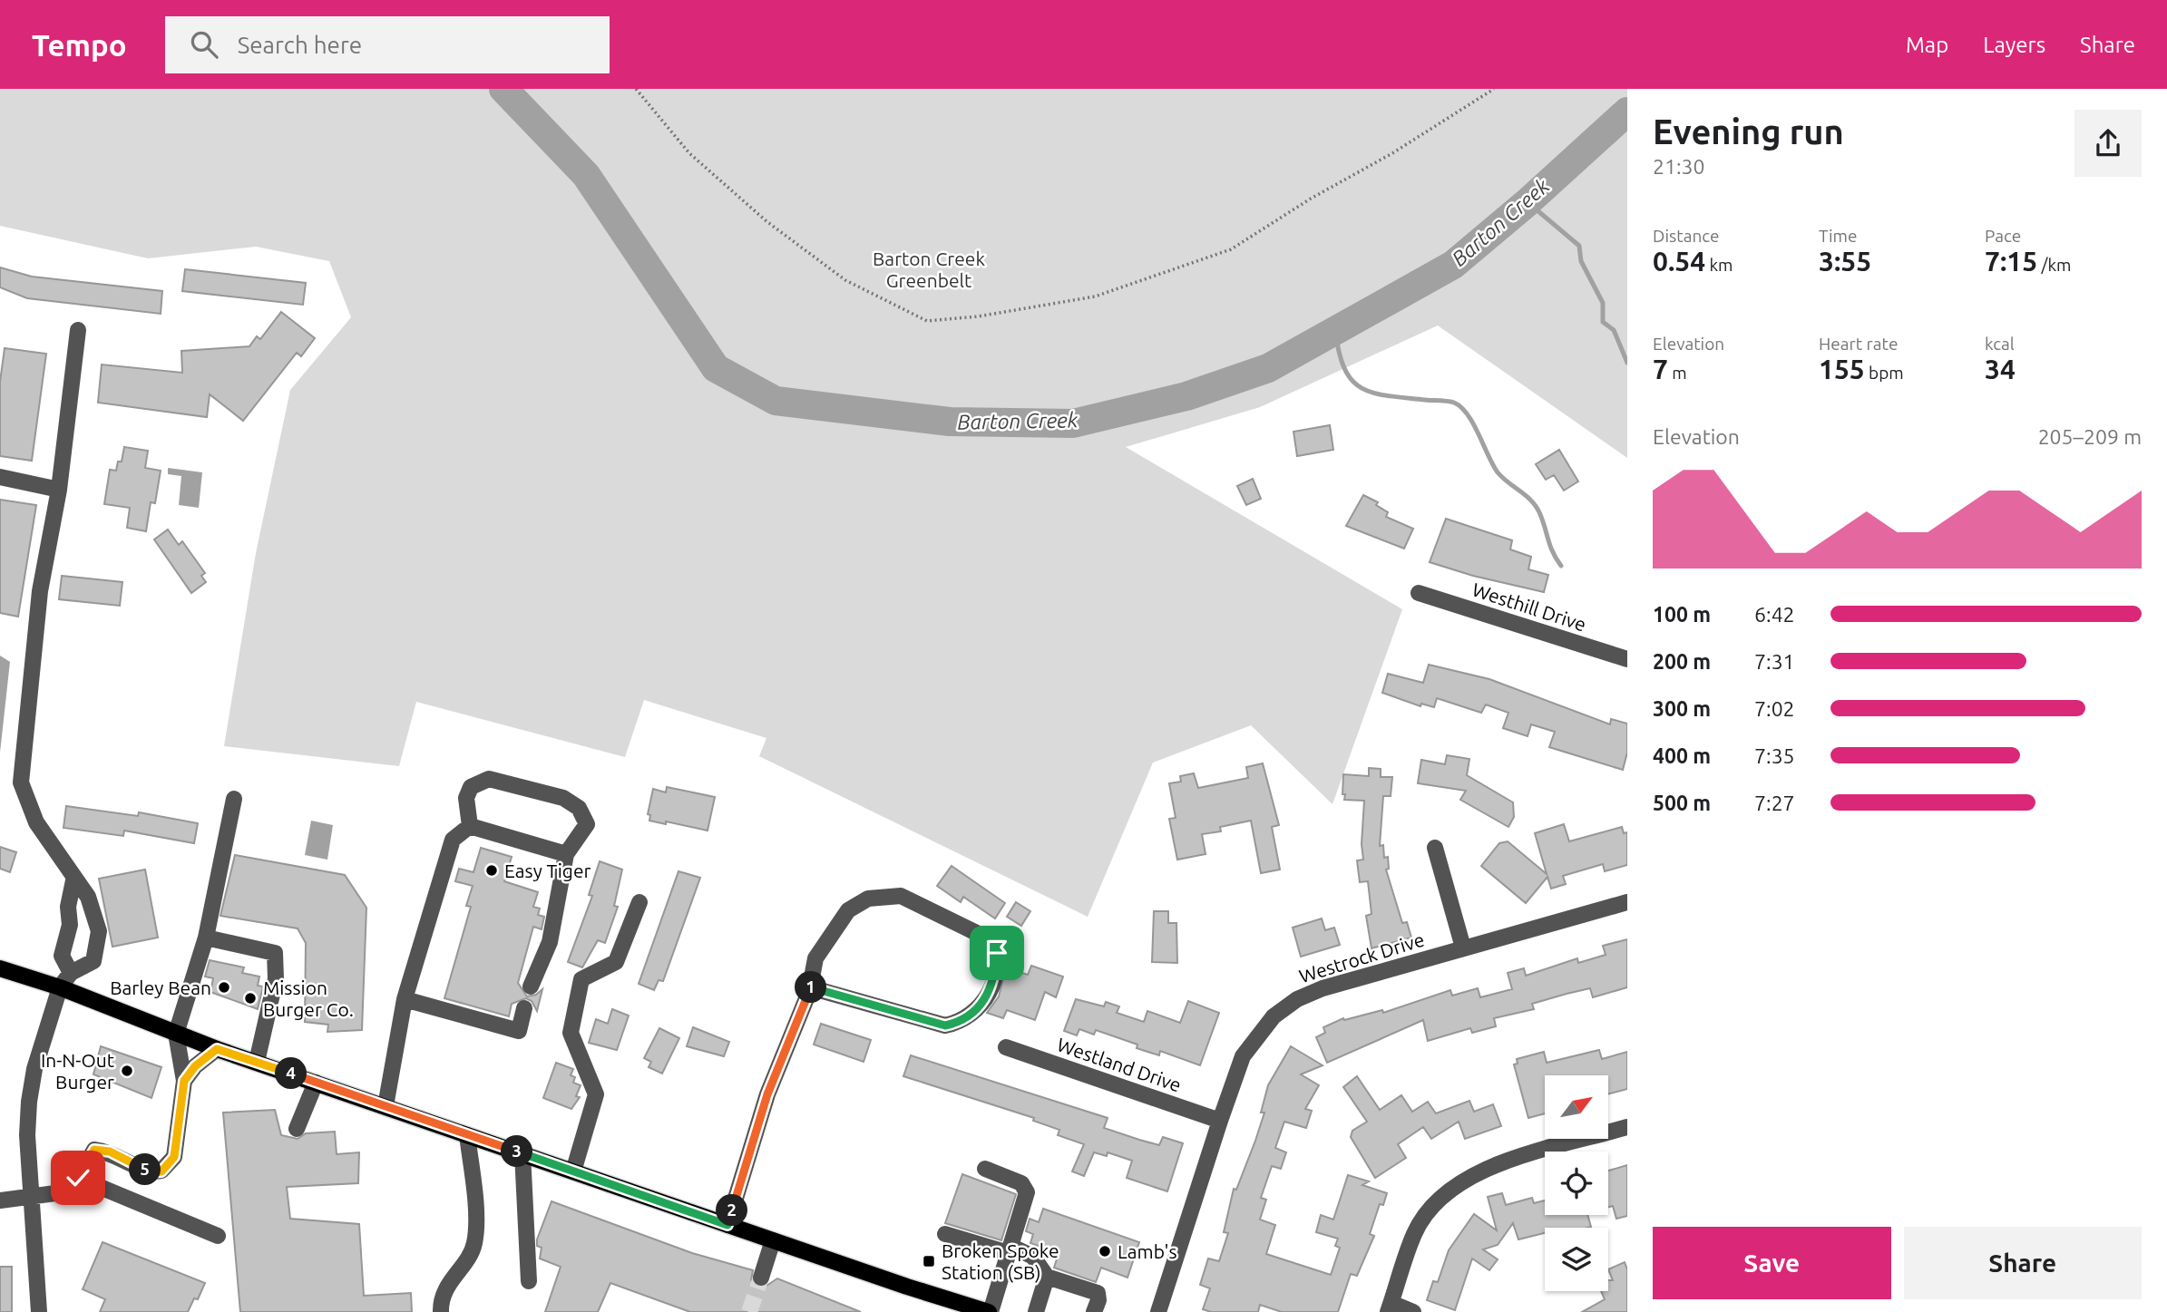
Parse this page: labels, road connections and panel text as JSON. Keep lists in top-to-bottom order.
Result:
{
  "streets": {
    "street": ["Westhill Drive", "Westrock Drive", "Westland Drive"]
  },
  "crossings": [
    ["Westrock Drive", "Westland Drive"]
  ],
  "water": ["Barton Creek"],
  "parks": ["Barton Creek Greenbelt"],
  "places": {
    "other": [
      "Easy Tiger",
      "Barley Bean",
      "Mission Burger Co.",
      "In-N-Out Burger",
      "Lamb's"
    ],
    "transit": ["Broken Spoke Station (SB)"]
  },
  "north": "top right",
  "page": {
    "header": "Tempo",
    "search": "Search here",
    "nav": ["Map", "Layers", "Share"],
    "heading": ["Evening run", "21:30"],
    "stats": [
      ["Distance", "0.54 km"],
      ["Time", "3:55"],
      ["Pace", "7:15 /km"],
      ["Elevation", "7 m"],
      ["Heart rate", "155 bpm"],
      ["kcal", "34"]
    ],
    "chart": ["Elevation", "205–209 m"],
    "list": [
      {
        "name": "100 m",
        "note": "6:42"
      },
      {
        "name": "200 m",
        "note": "7:31"
      },
      {
        "name": "300 m",
        "note": "7:02"
      },
      {
        "name": "400 m",
        "note": "7:35"
      },
      {
        "name": "500 m",
        "note": "7:27"
      }
    ],
    "pins": [
      "1",
      "4",
      "3",
      "5",
      "2"
    ],
    "buttons": ["Save", "Share"]
  }
}
